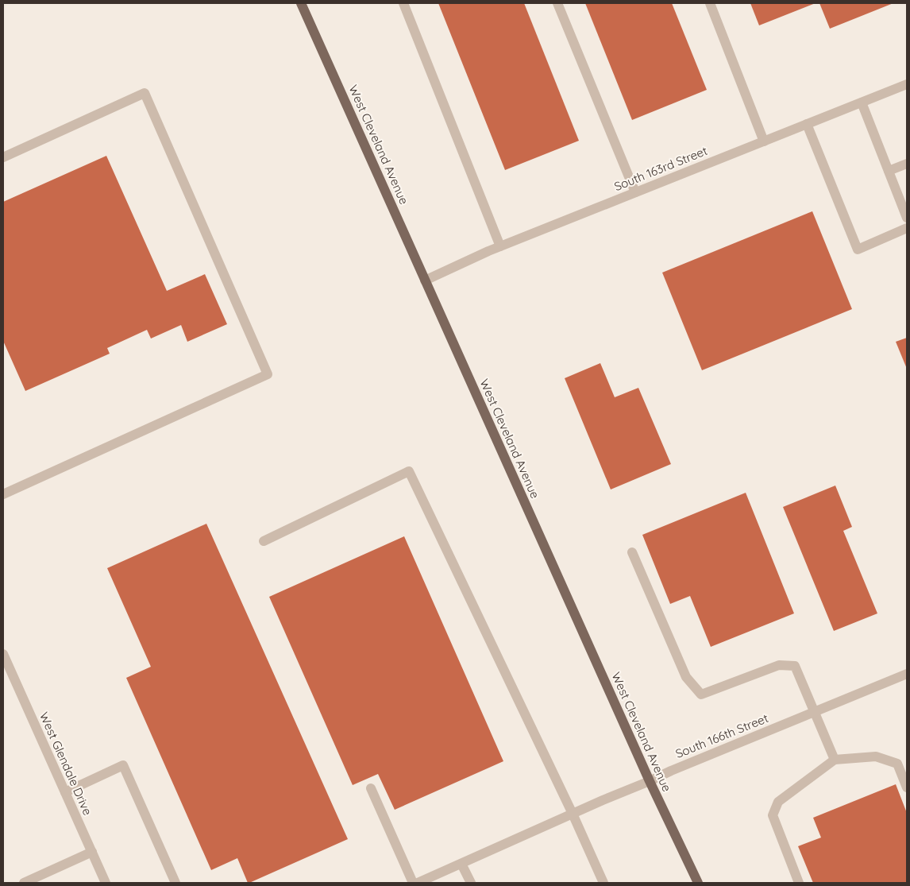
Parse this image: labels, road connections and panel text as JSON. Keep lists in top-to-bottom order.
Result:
{
  "streets": {
    "main road": ["West Cleveland Avenue"],
    "street": ["South 163rd Street", "South 166th Street", "West Glendale Drive"]
  },
  "crossings": [
    ["West Cleveland Avenue", "South 163rd Street"],
    ["West Cleveland Avenue", "South 166th Street"]
  ]
}
